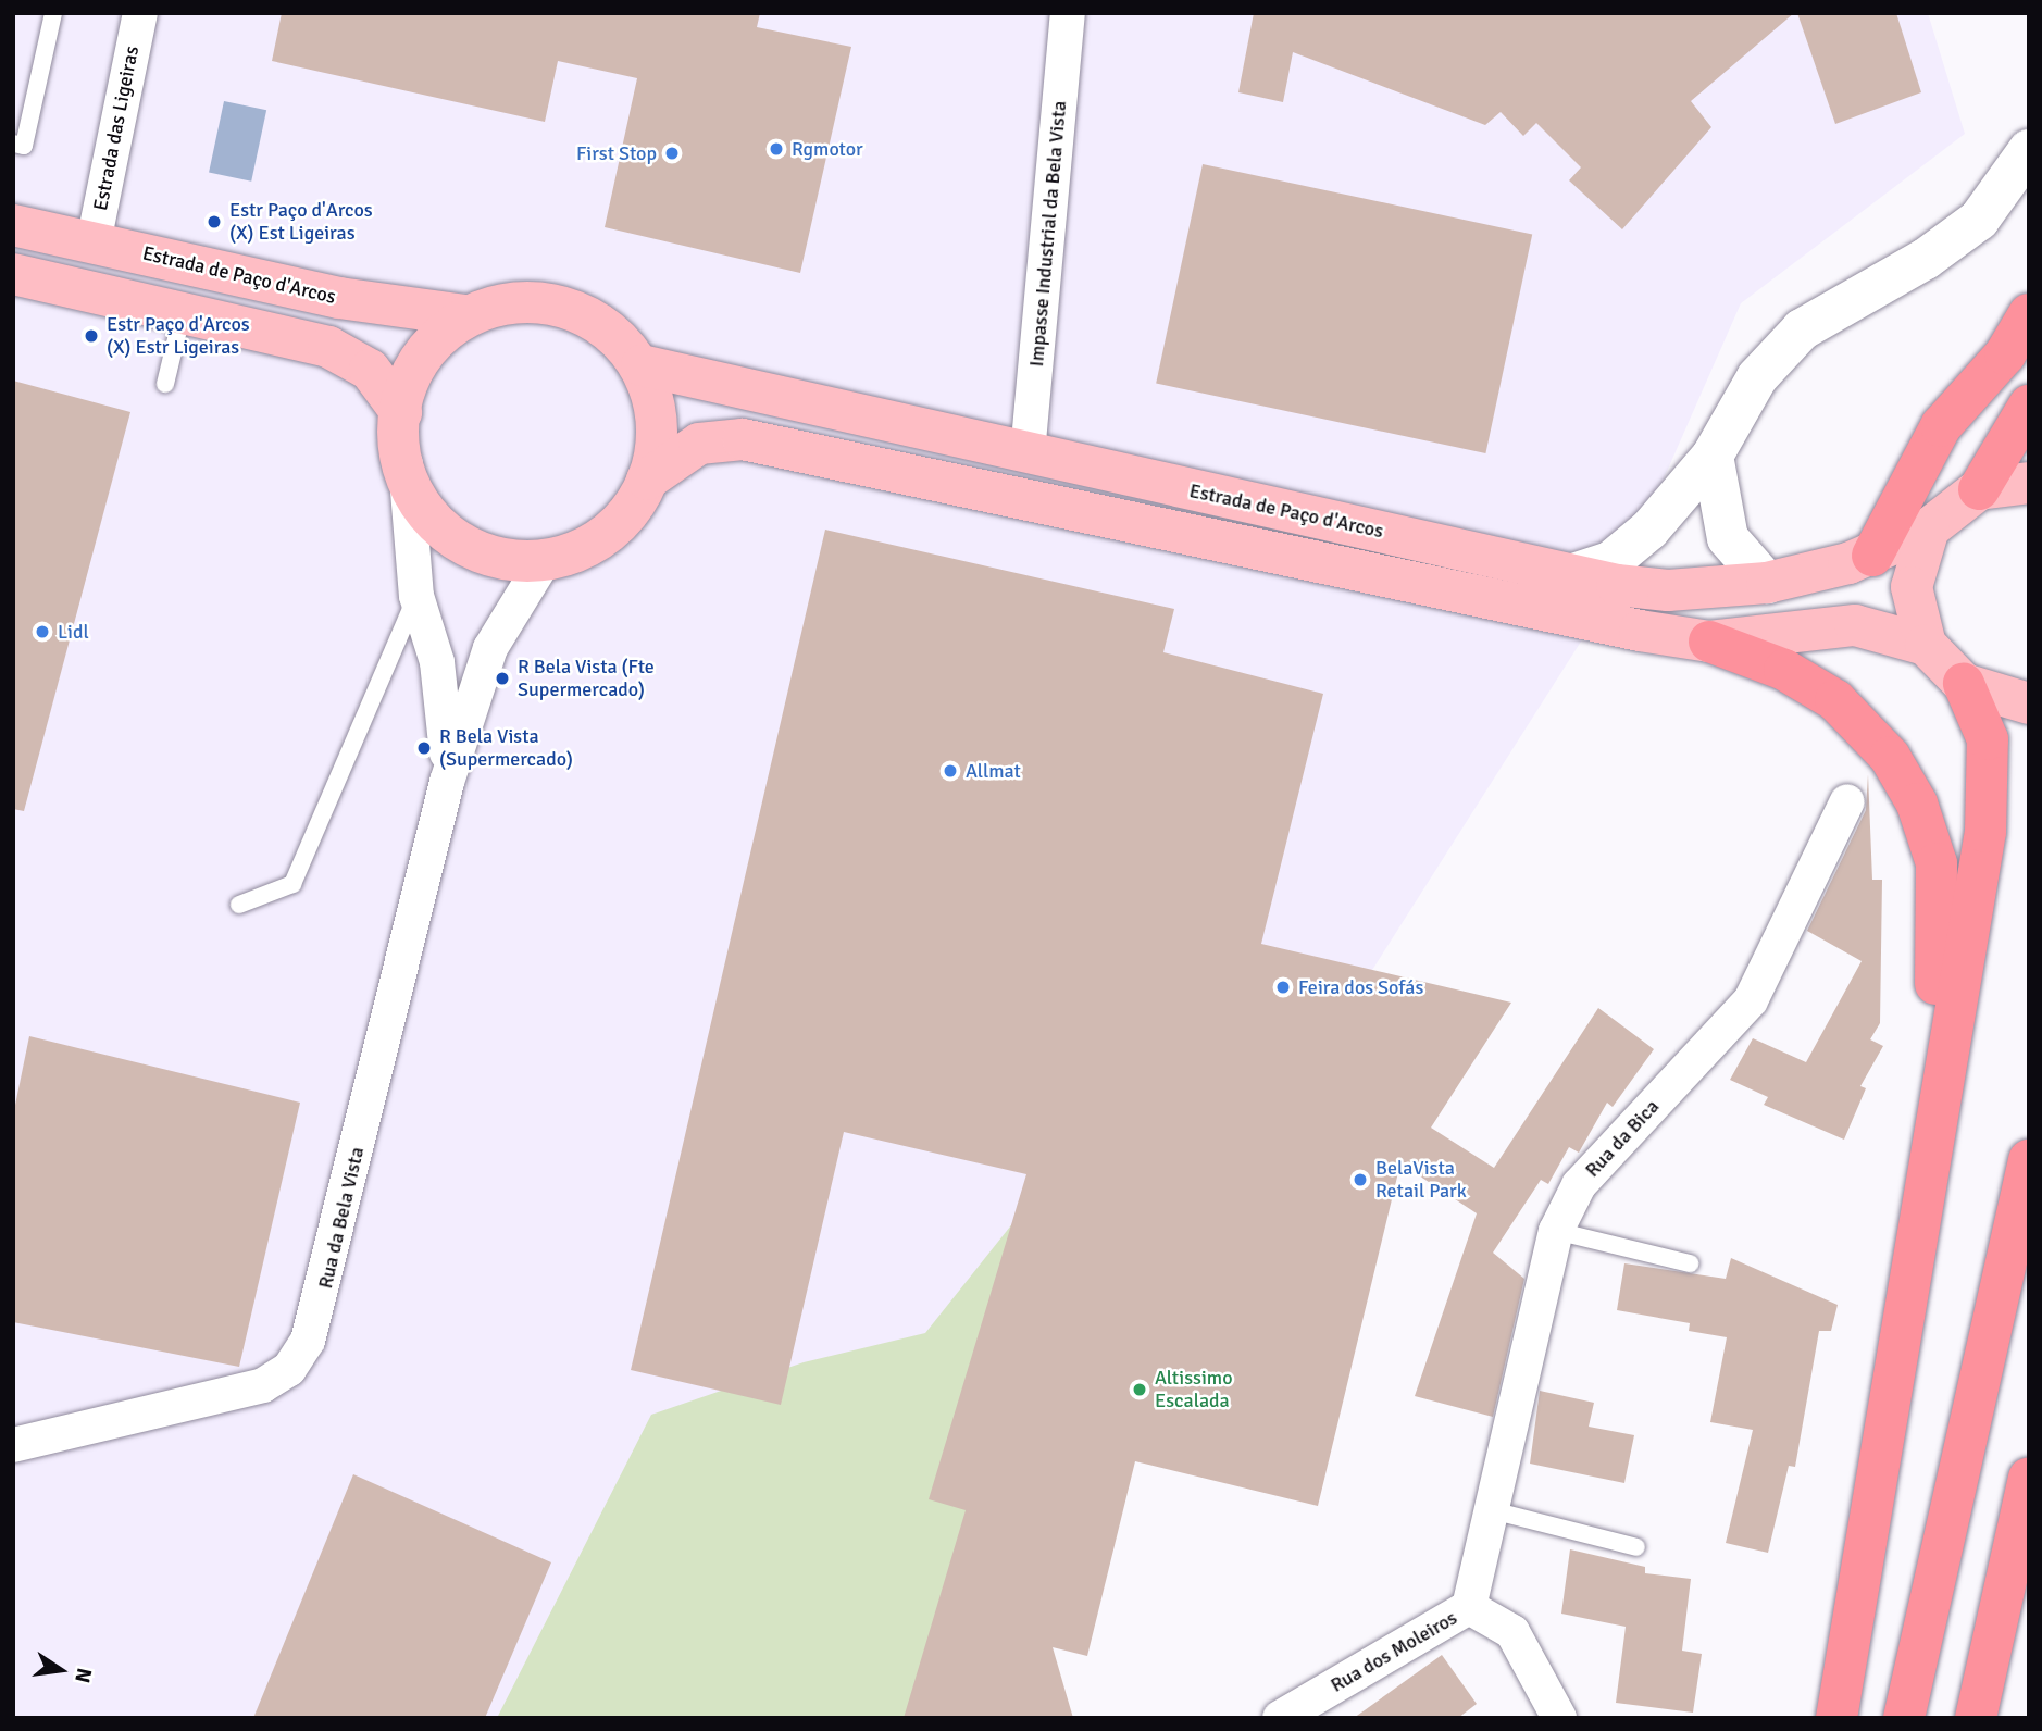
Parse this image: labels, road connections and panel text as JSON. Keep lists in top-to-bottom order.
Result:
{
  "streets": {
    "main road": ["Estrada de Paço d'Arcos"],
    "street": [
      "Estrada das Ligeiras",
      "Impasse Industrial da Bela Vista",
      "Rua da Bica",
      "Rua da Bela Vista",
      "Rua dos Moleiros"
    ]
  },
  "crossings": [
    ["Estrada das Ligeiras", "Estrada de Paço d'Arcos"],
    ["Impasse Industrial da Bela Vista", "Estrada de Paço d'Arcos"],
    ["Estrada de Paço d'Arcos", "Rua da Bela Vista"],
    ["Rua da Bica", "Rua dos Moleiros"]
  ],
  "places": [
    "Rgmotor",
    "First Stop",
    "Estr Paço d'Arcos (X) Est Ligeiras",
    "Estr Paço d'Arcos (X) Estr Ligeiras",
    "Lidl",
    "R Bela Vista (Fte Supermercado)",
    "R Bela Vista (Supermercado)",
    "Allmat",
    "Feira dos Sofás",
    "BelaVista Retail Park",
    "Altissimo Escalada"
  ],
  "north": "right"
}
